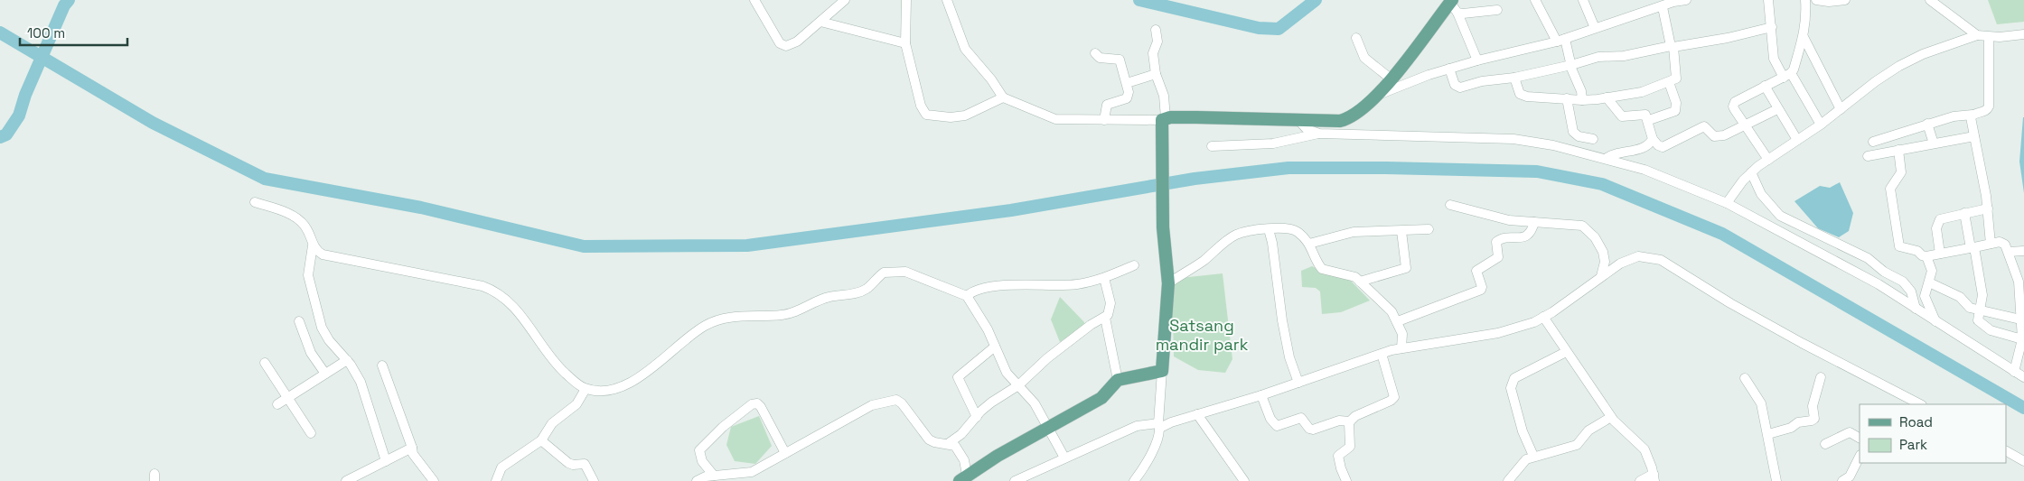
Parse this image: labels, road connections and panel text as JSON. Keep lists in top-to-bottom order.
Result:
{
  "parks": ["Satsang mandir park"],
  "legend": ["Road", "Park"],
  "scale_bar": "100 m"
}
